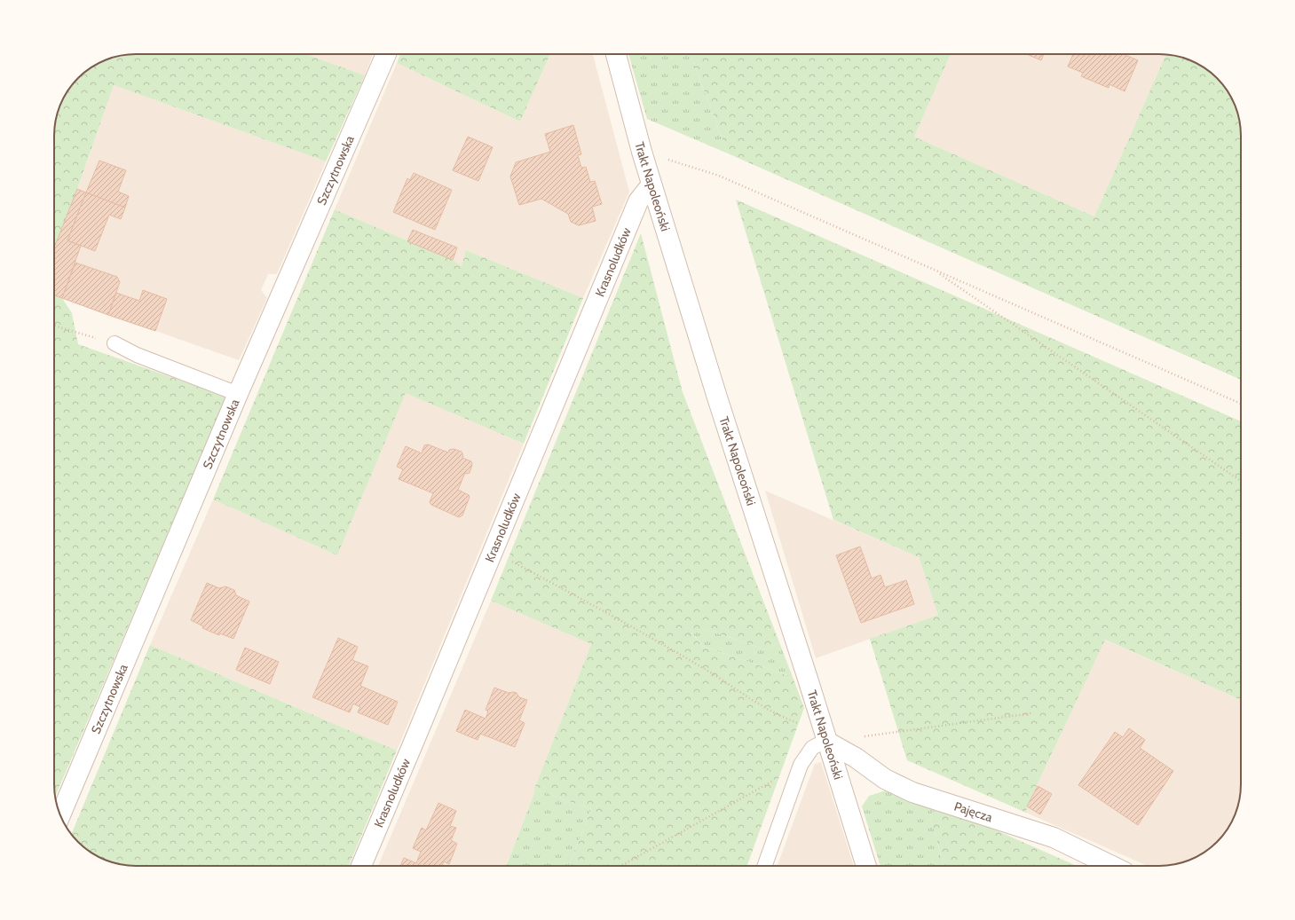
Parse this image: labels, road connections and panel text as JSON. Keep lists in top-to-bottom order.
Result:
{
  "streets": {
    "street": [
      "Szczytnowska",
      "Trakt Napoleoński",
      "Krasnoludków",
      "Pajęcza"
    ]
  },
  "crossings": [
    ["Trakt Napoleoński", "Krasnoludków"],
    ["Trakt Napoleoński", "Pajęcza"]
  ]
}
